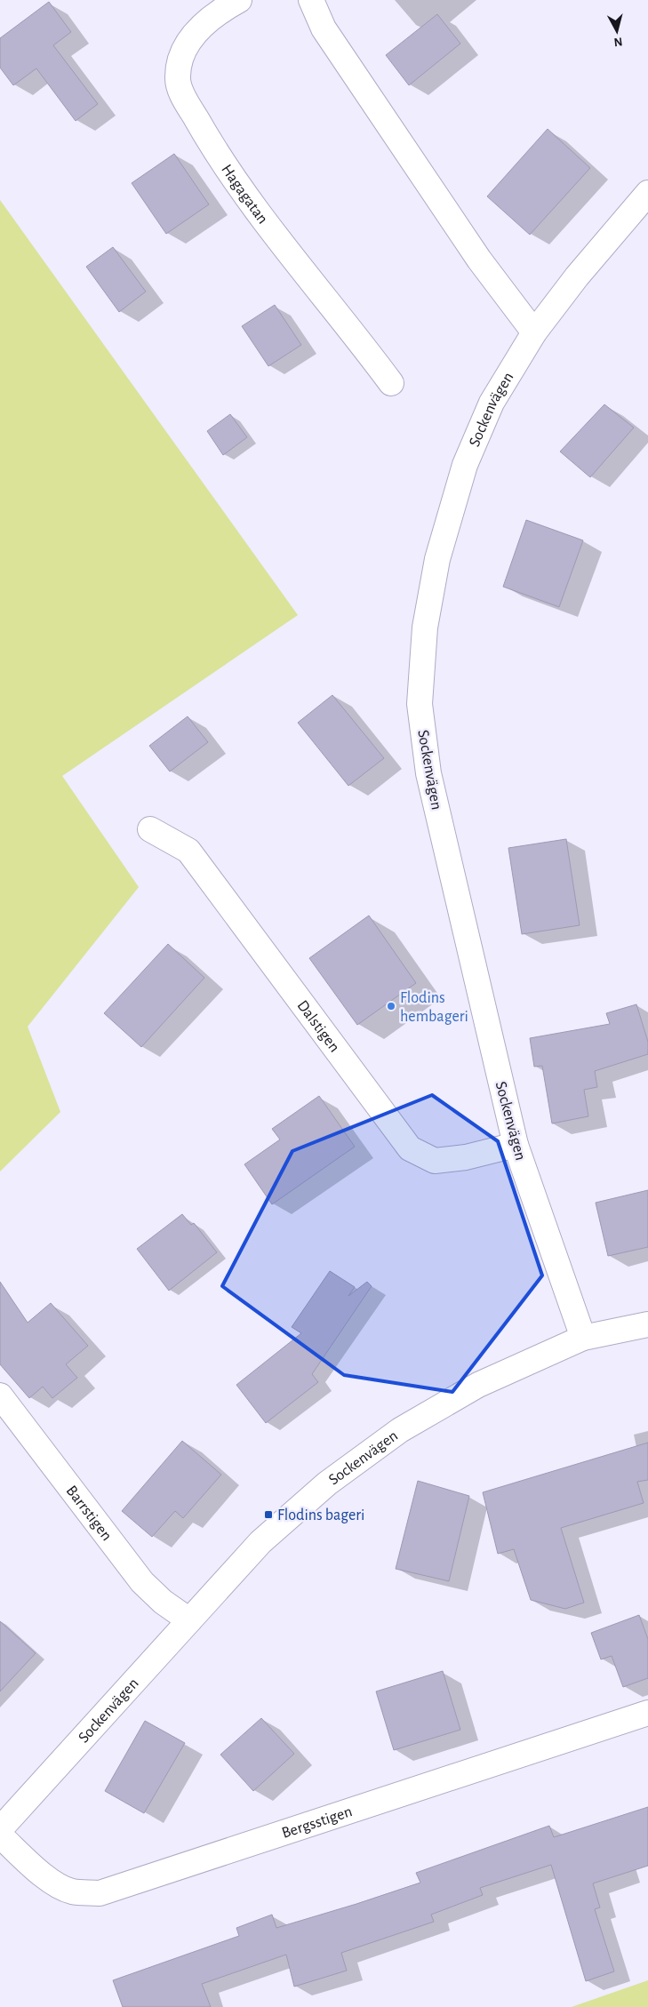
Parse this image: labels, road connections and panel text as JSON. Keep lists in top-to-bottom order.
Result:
{
  "streets": {
    "street": [
      "Hagagatan",
      "Sockenvägen",
      "Dalstigen",
      "Barrstigen",
      "Bergsstigen"
    ]
  },
  "crossings": [
    ["Sockenvägen", "Dalstigen"],
    ["Sockenvägen", "Barrstigen"]
  ],
  "places": {
    "other": ["Flodins hembageri"],
    "transit": ["Flodins bageri"]
  },
  "north": "bottom"
}
